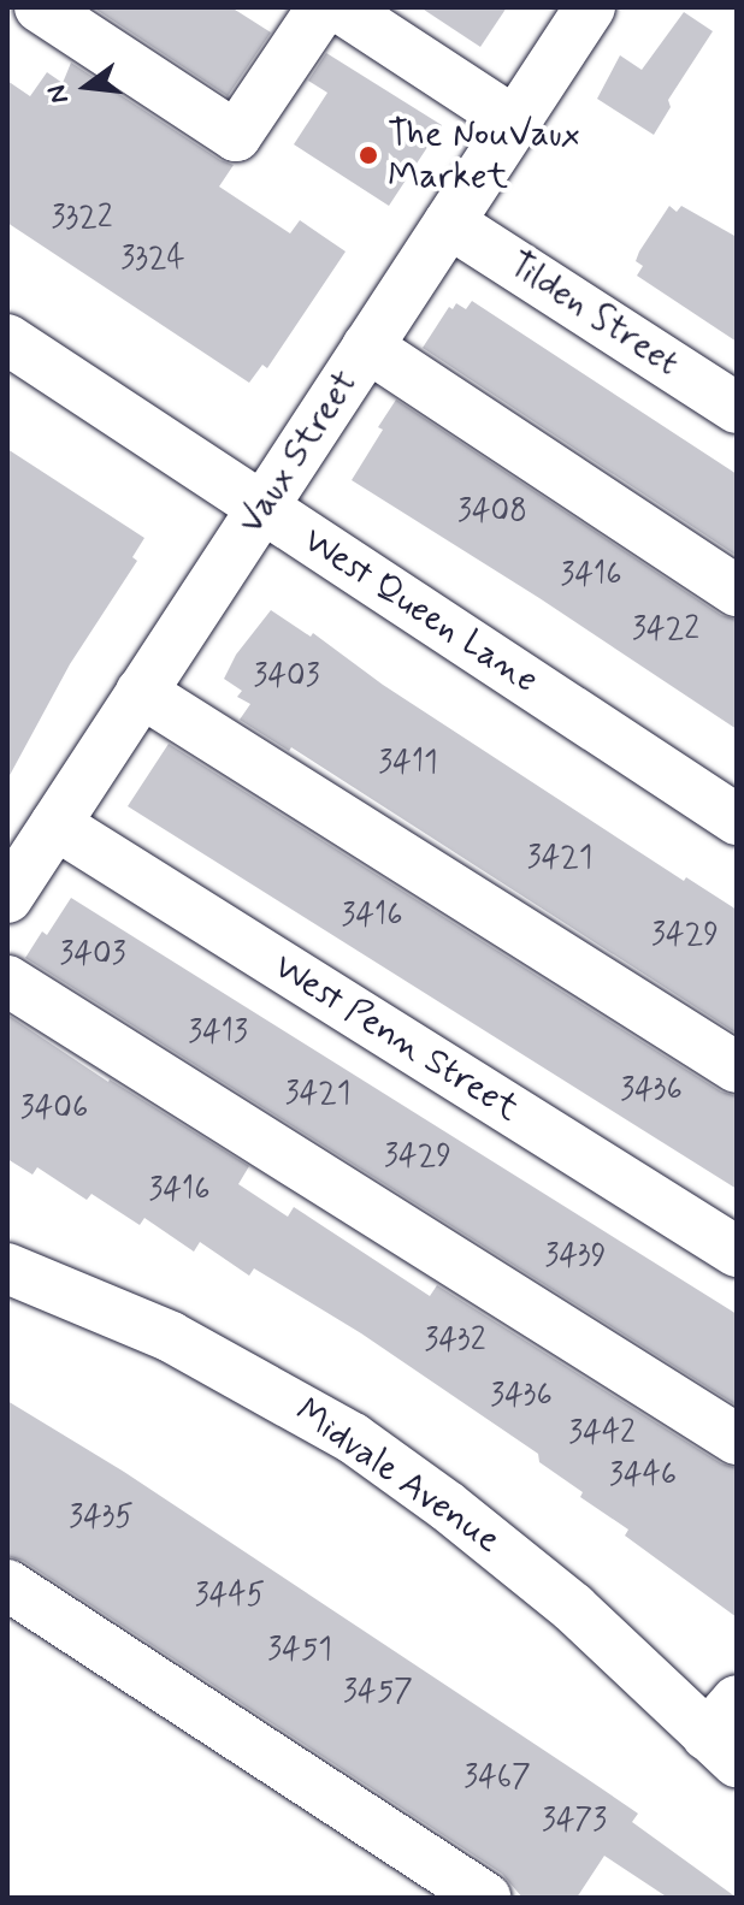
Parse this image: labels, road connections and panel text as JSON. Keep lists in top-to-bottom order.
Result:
{
  "streets": {
    "street": [
      "Tilden Street",
      "Vaux Street",
      "West Queen Lane",
      "West Penn Street",
      "Midvale Avenue"
    ]
  },
  "crossings": [
    ["Tilden Street", "Vaux Street"],
    ["Vaux Street", "West Queen Lane"],
    ["Vaux Street", "West Penn Street"]
  ],
  "places": ["The NouVaux Market"],
  "house_numbers": [
    "3322",
    "3324",
    "3408",
    "3416",
    "3422",
    "3403",
    "3411",
    "3421",
    "3416",
    "3429",
    "3403",
    "3413",
    "3436",
    "3421",
    "3406",
    "3429",
    "3416",
    "3439",
    "3432",
    "3436",
    "3442",
    "3446",
    "3435",
    "3445",
    "3451",
    "3457",
    "3467",
    "3473"
  ],
  "north": "left"
}
